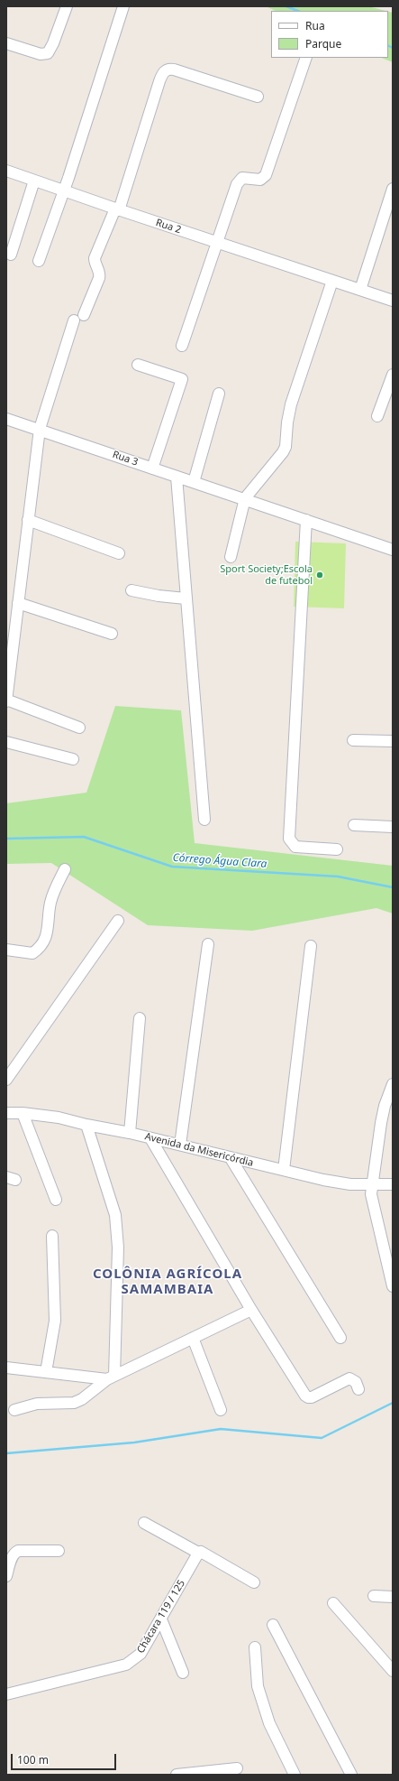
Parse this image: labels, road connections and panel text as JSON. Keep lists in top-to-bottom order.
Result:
{
  "streets": {
    "street": [
      "Rua 2",
      "Rua 3",
      "Avenida da Misericórdia",
      "Chácara 119 / 125"
    ]
  },
  "districts": ["COLÔNIA AGRÍCOLA SAMAMBAIA"],
  "water": ["Córrego Água Clara"],
  "places": ["Sport Society;Escola de futebol"],
  "legend": ["Rua", "Parque"],
  "scale_bar": "100 m"
}
